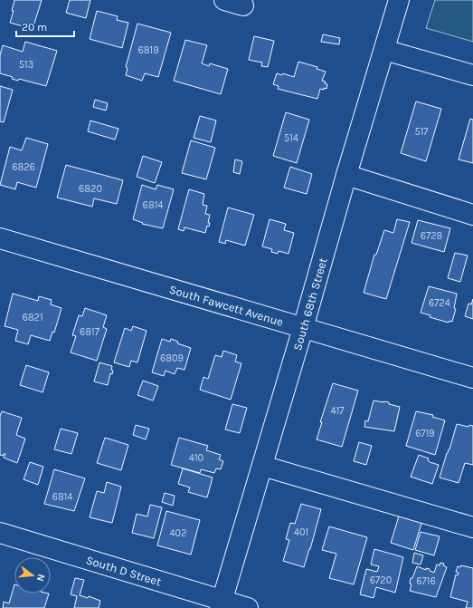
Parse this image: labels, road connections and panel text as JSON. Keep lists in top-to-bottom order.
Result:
{
  "streets": {
    "street": ["South 68th Street", "South Fawcett Avenue", "South D Street"]
  },
  "crossings": [
    ["South 68th Street", "South Fawcett Avenue"],
    ["South 68th Street", "South D Street"]
  ],
  "house_numbers": [
    "6819",
    "513",
    "517",
    "514",
    "6826",
    "6820",
    "6814",
    "6728",
    "6724",
    "6821",
    "6817",
    "6809",
    "417",
    "6719",
    "410",
    "6814",
    "401",
    "402",
    "6720",
    "6716"
  ],
  "scale_bar": "20 m",
  "north": "right"
}
